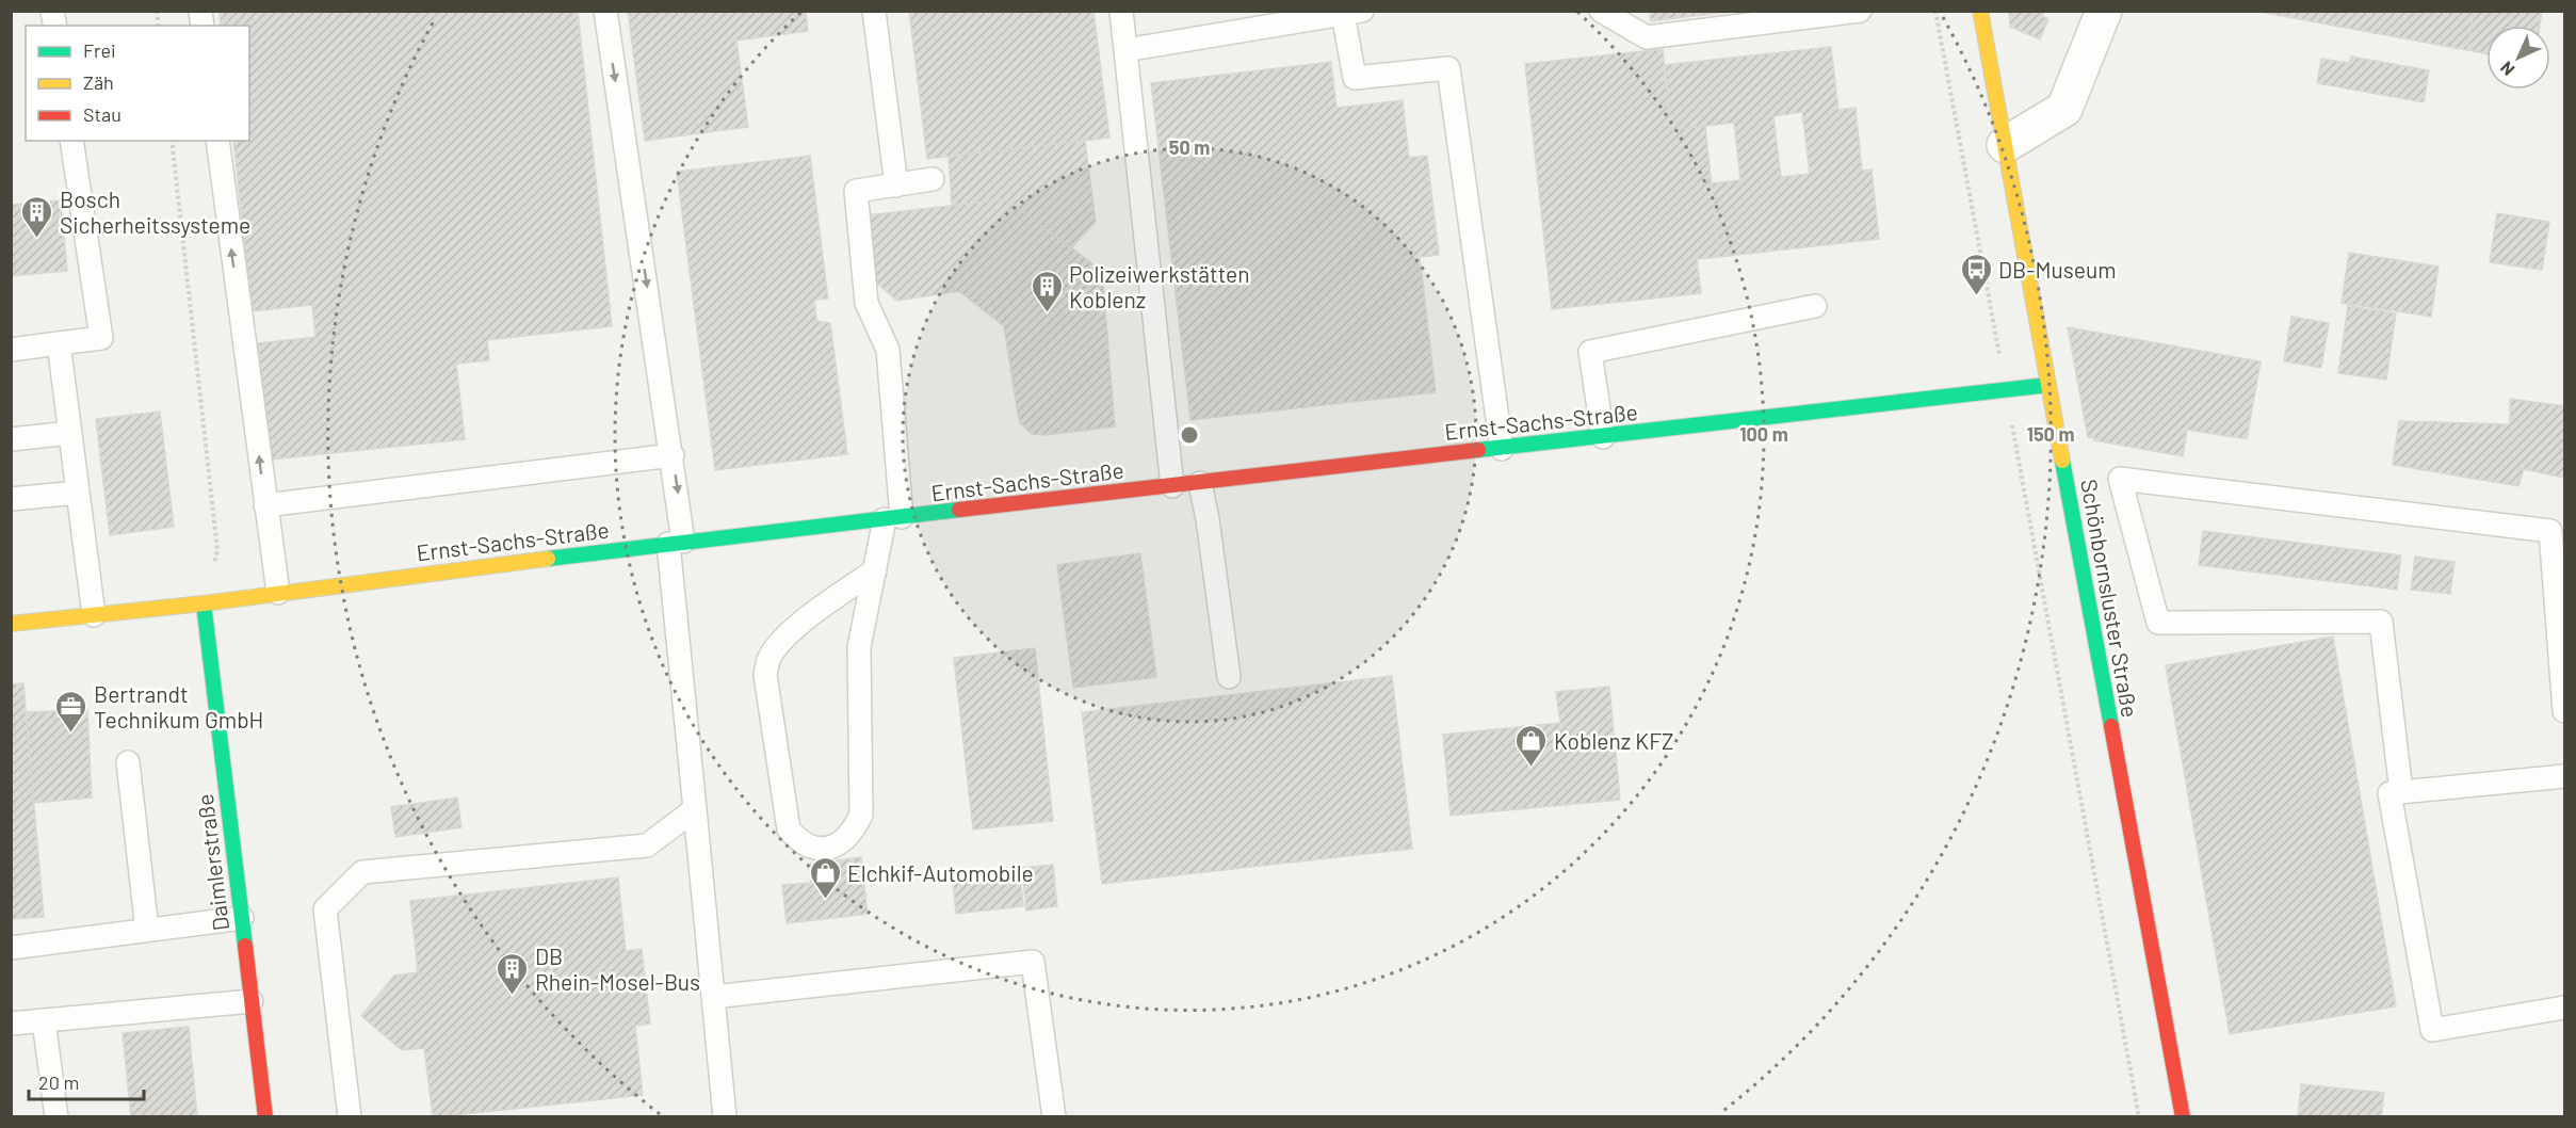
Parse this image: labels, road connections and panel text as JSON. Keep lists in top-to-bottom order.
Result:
{
  "streets": {
    "street": ["Ernst-Sachs-Straße", "Schönbornsluster Straße", "Daimlerstraße"]
  },
  "crossings": [
    ["Ernst-Sachs-Straße", "Schönbornsluster Straße"],
    ["Ernst-Sachs-Straße", "Daimlerstraße"]
  ],
  "places": {
    "building": ["Bosch Sicherheitssysteme", "Polizeiwerkstätten Koblenz", "DB Rhein-Mosel-Bus"],
    "bus stop": ["DB-Museum"],
    "office": ["Bertrandt Technikum GmbH"],
    "shop": ["Koblenz KFZ", "Elchkif-Automobile"]
  },
  "legend": ["Frei", "Zäh", "Stau"],
  "scale_bar": "20 m",
  "north": "bottom left",
  "rings": ["50 m", "100 m", "150 m"]
}
